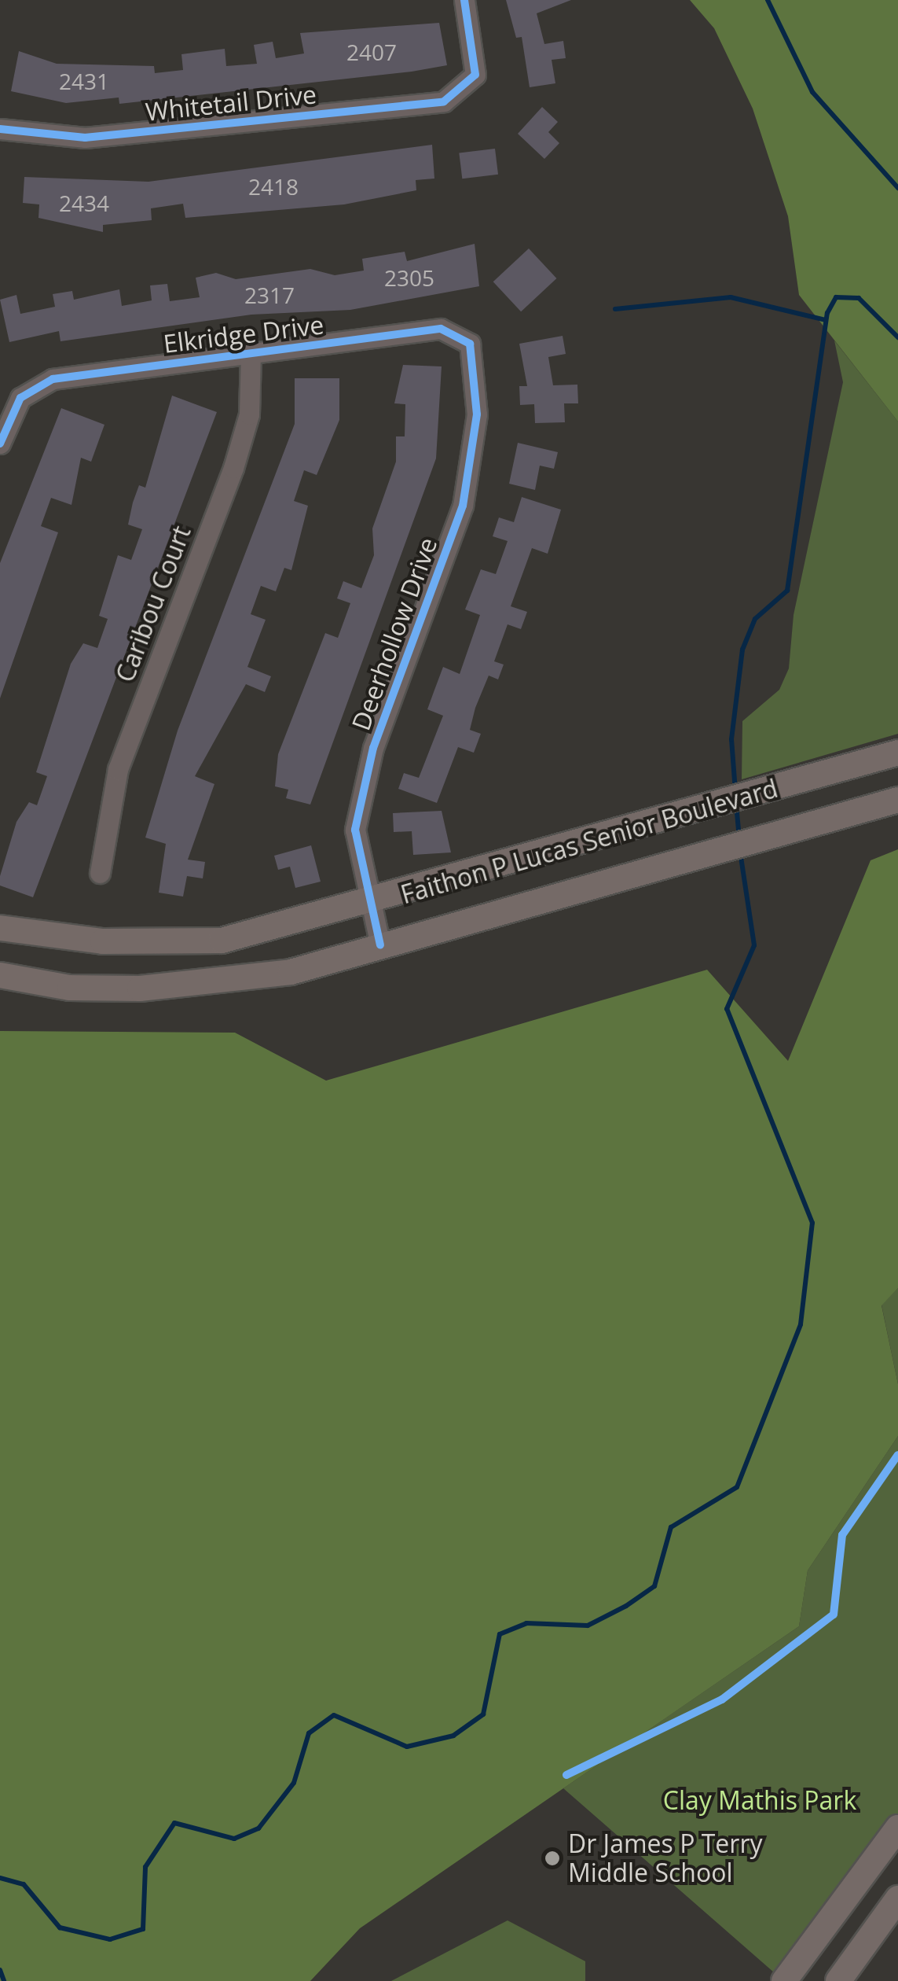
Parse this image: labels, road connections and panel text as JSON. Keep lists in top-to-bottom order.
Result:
{
  "streets": {
    "main road": ["Faithon P Lucas Senior Boulevard"],
    "street": [
      "Whitetail Drive",
      "Elkridge Drive",
      "Caribou Court",
      "Deerhollow Drive"
    ]
  },
  "crossings": [
    ["Elkridge Drive", "Caribou Court"],
    ["Elkridge Drive", "Deerhollow Drive"],
    ["Deerhollow Drive", "Faithon P Lucas Senior Boulevard"]
  ],
  "parks": ["Clay Mathis Park"],
  "places": ["Dr James P Terry Middle School"],
  "house_numbers": [
    "2407",
    "2431",
    "2418",
    "2434",
    "2305",
    "2317"
  ]
}
